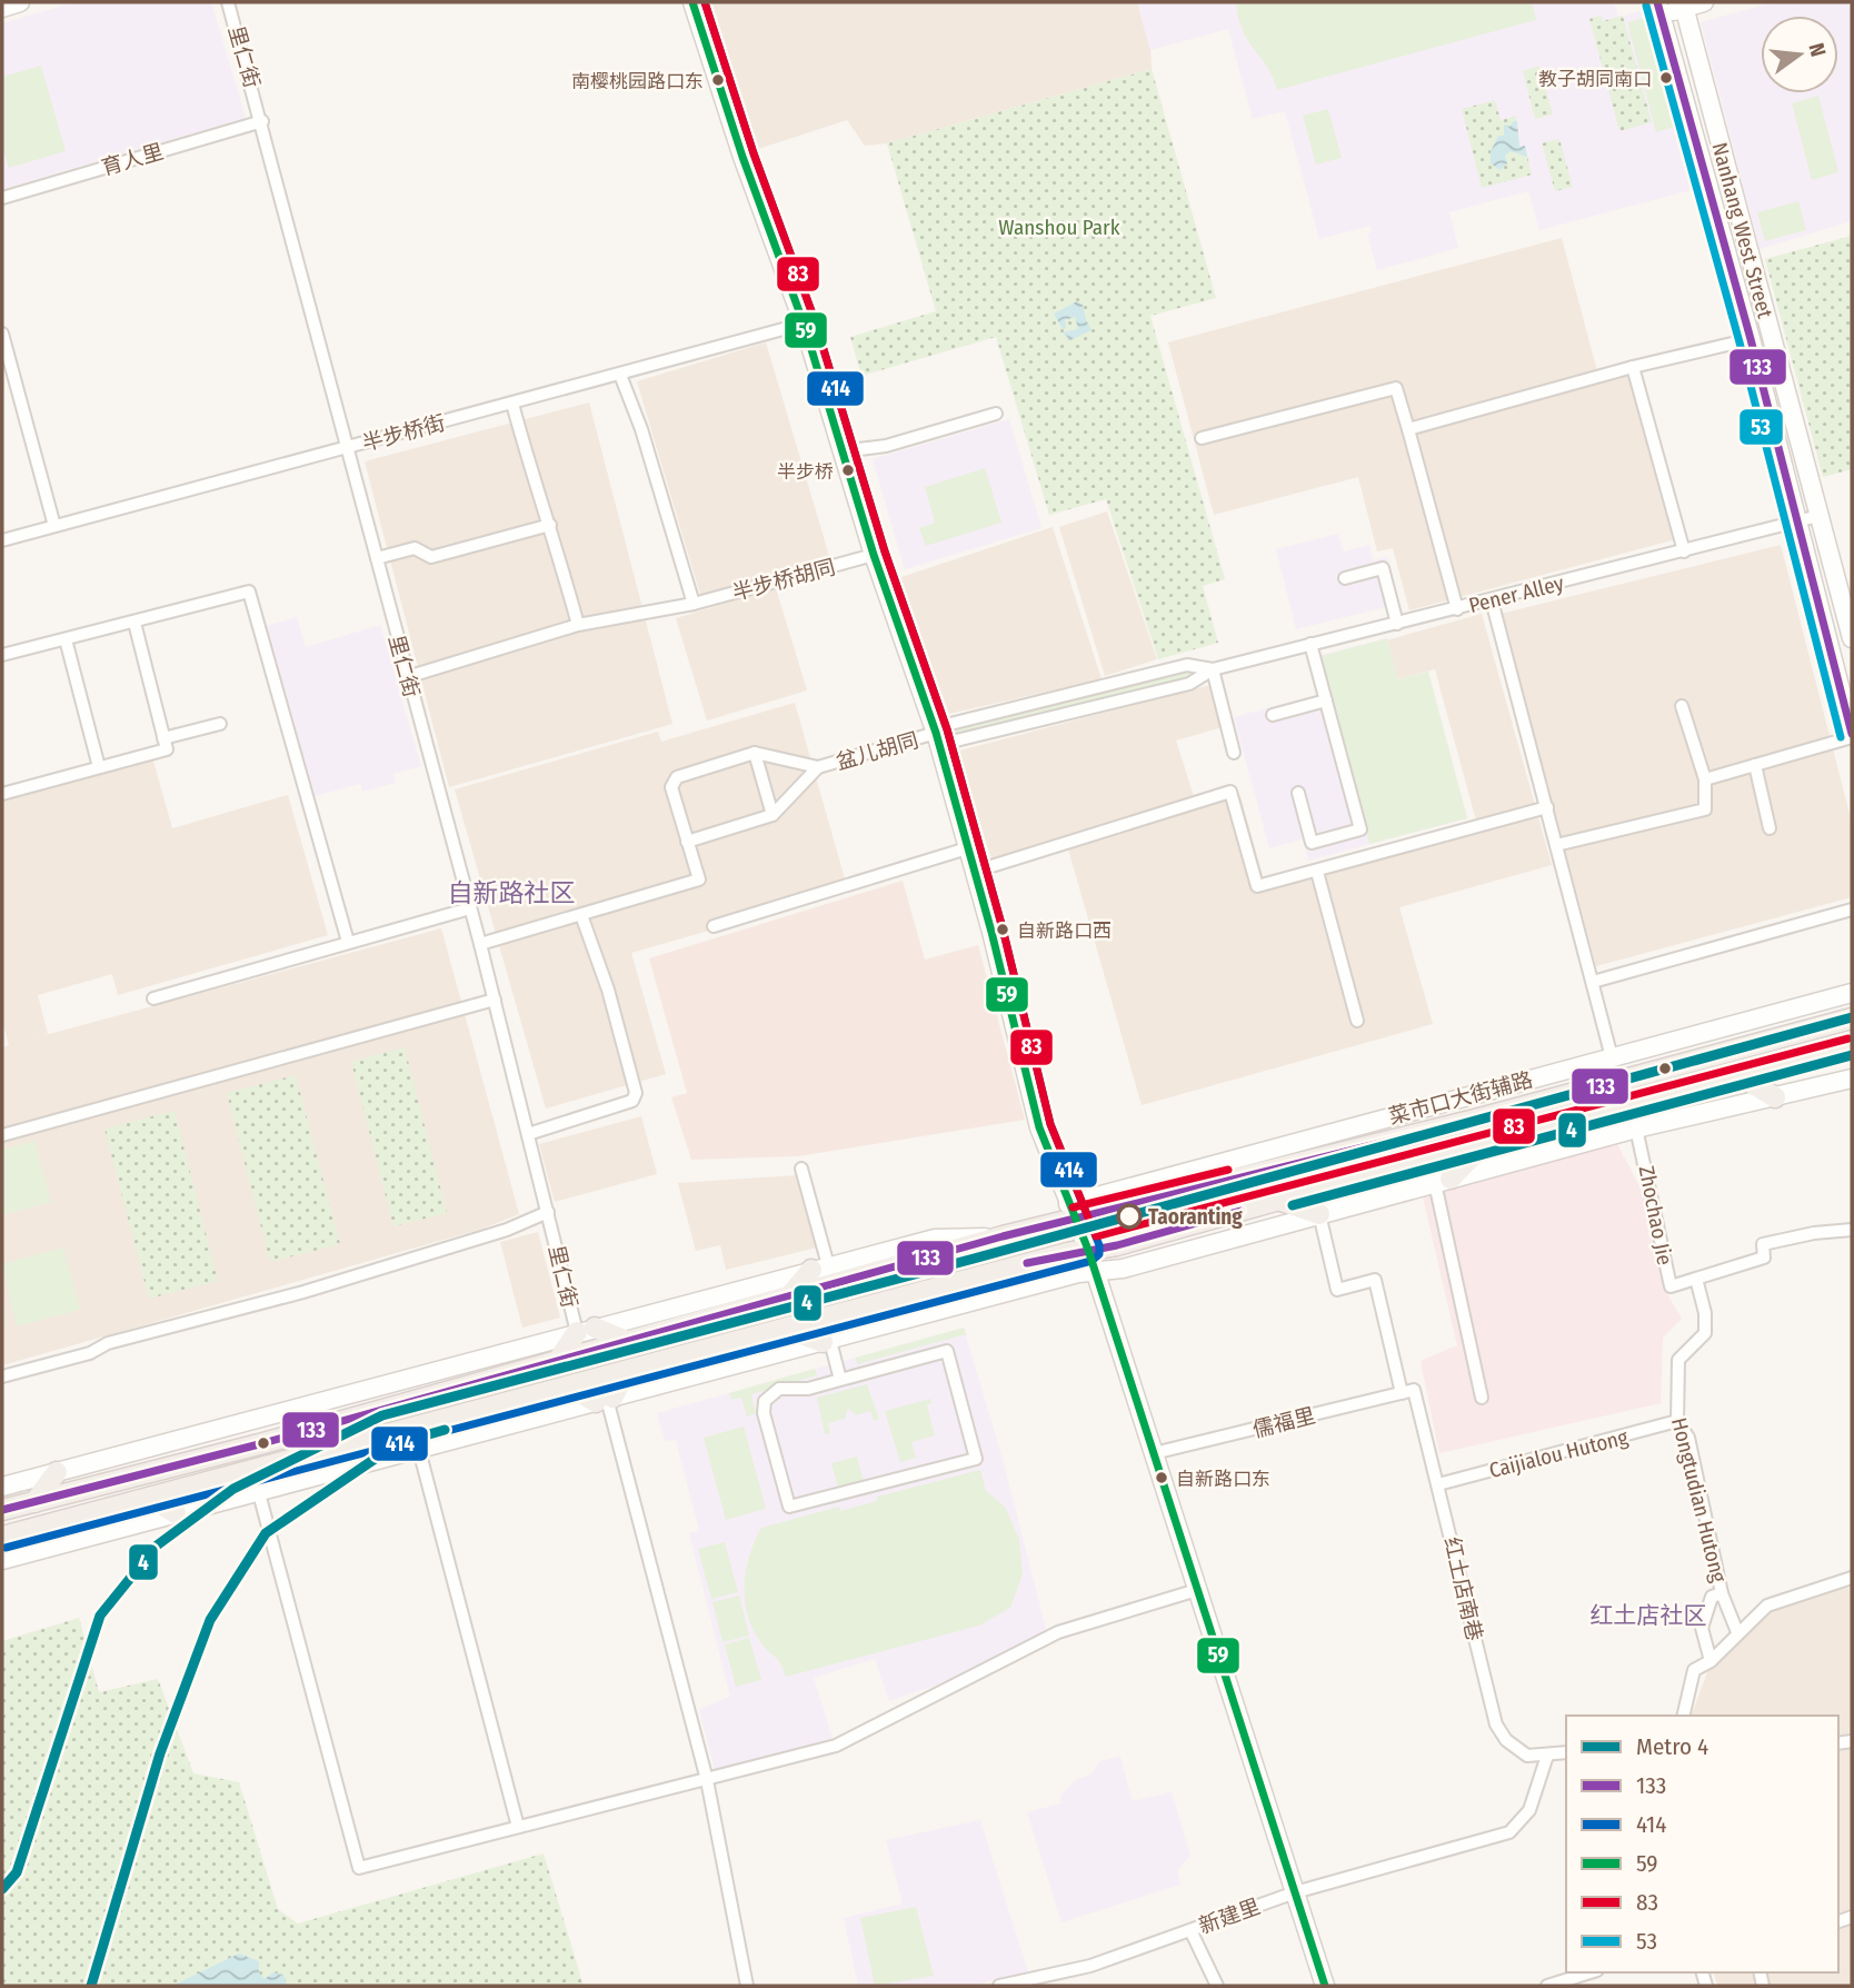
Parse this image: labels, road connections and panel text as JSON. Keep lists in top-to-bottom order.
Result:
{
  "streets": {
    "street": [
      "里仁街",
      "育人里",
      "Nanhang West Street",
      "半步桥街",
      "半步桥胡同",
      "Pener Alley",
      "盆儿胡同",
      "菜市口大街辅路",
      "Zhochao Jie",
      "儒福里",
      "Caijialou Hutong",
      "Hongtudian Hutong",
      "红土店南巷",
      "新建里"
    ]
  },
  "crossings": [
    ["里仁街", "育人里"],
    ["里仁街", "半步桥街"],
    ["里仁街", "半步桥胡同"],
    ["Nanhang West Street", "Pener Alley"],
    ["Pener Alley", "盆儿胡同"],
    ["Zhochao Jie", "Hongtudian Hutong"],
    ["儒福里", "红土店南巷"],
    ["Caijialou Hutong", "Hongtudian Hutong"],
    ["Caijialou Hutong", "红土店南巷"],
    ["红土店南巷", "新建里"]
  ],
  "districts": ["自新路社区", "红土店社区"],
  "parks": ["Wanshou Park"],
  "places": [
    "教子胡同南口",
    "南樱桃园路口东",
    "半步桥",
    "自新路口西",
    "Taoranting",
    "自新路口东"
  ],
  "lines": [
    "transit line 133",
    "transit line 414",
    "transit line 59",
    "transit line 83",
    "transit line 53",
    "metro line 4"
  ],
  "legend": [
    "Metro 4",
    "133",
    "414",
    "59",
    "83",
    "53"
  ],
  "north": "right"
}
